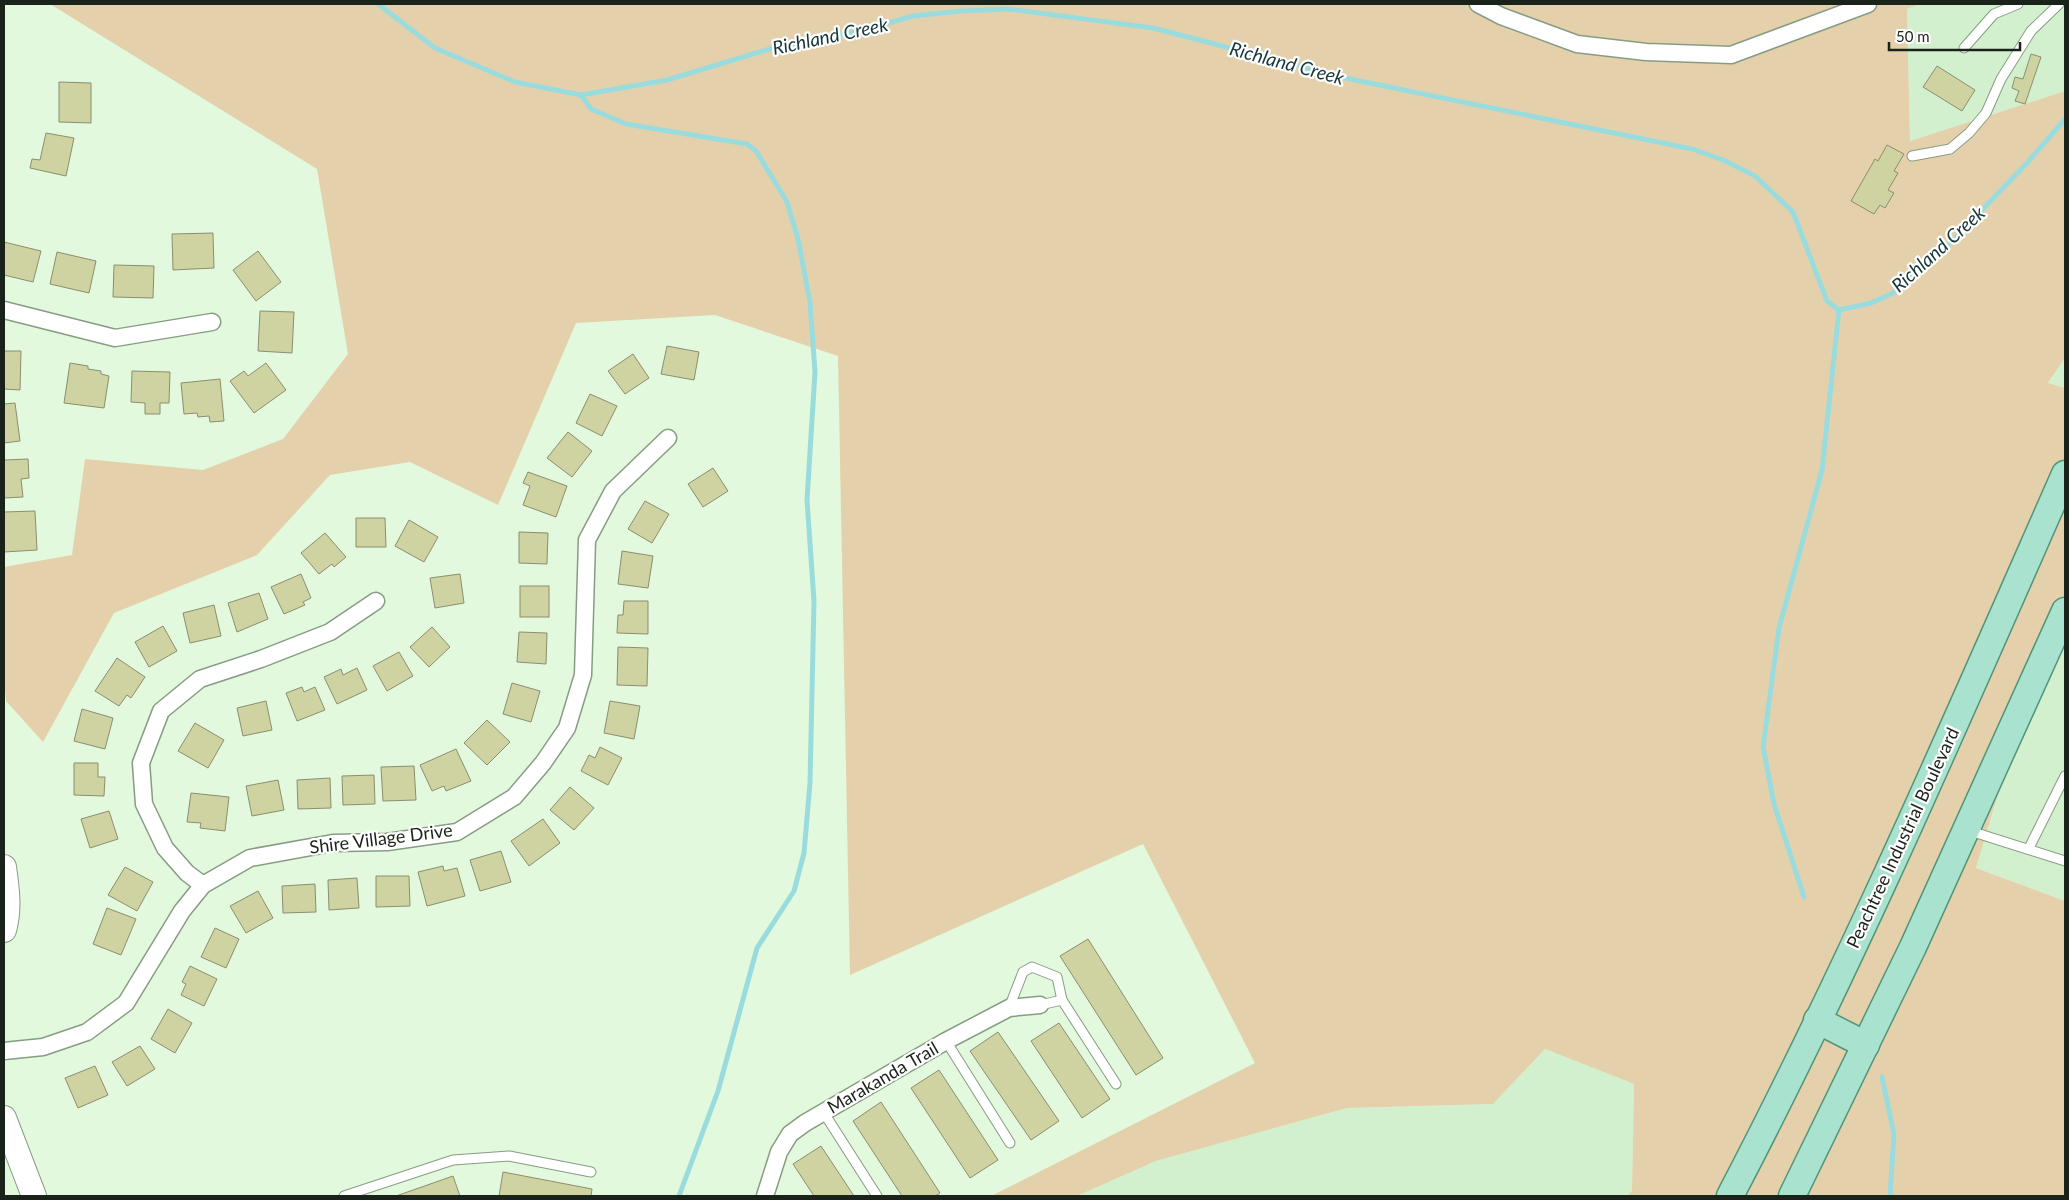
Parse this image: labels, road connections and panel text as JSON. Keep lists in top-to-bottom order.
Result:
{
  "streets": {
    "main road": ["Peachtree Industrial Boulevard"],
    "street": ["Shire Village Drive", "Marakanda Trail"]
  },
  "water": ["Richland Creek"],
  "scale_bar": "50 m"
}
